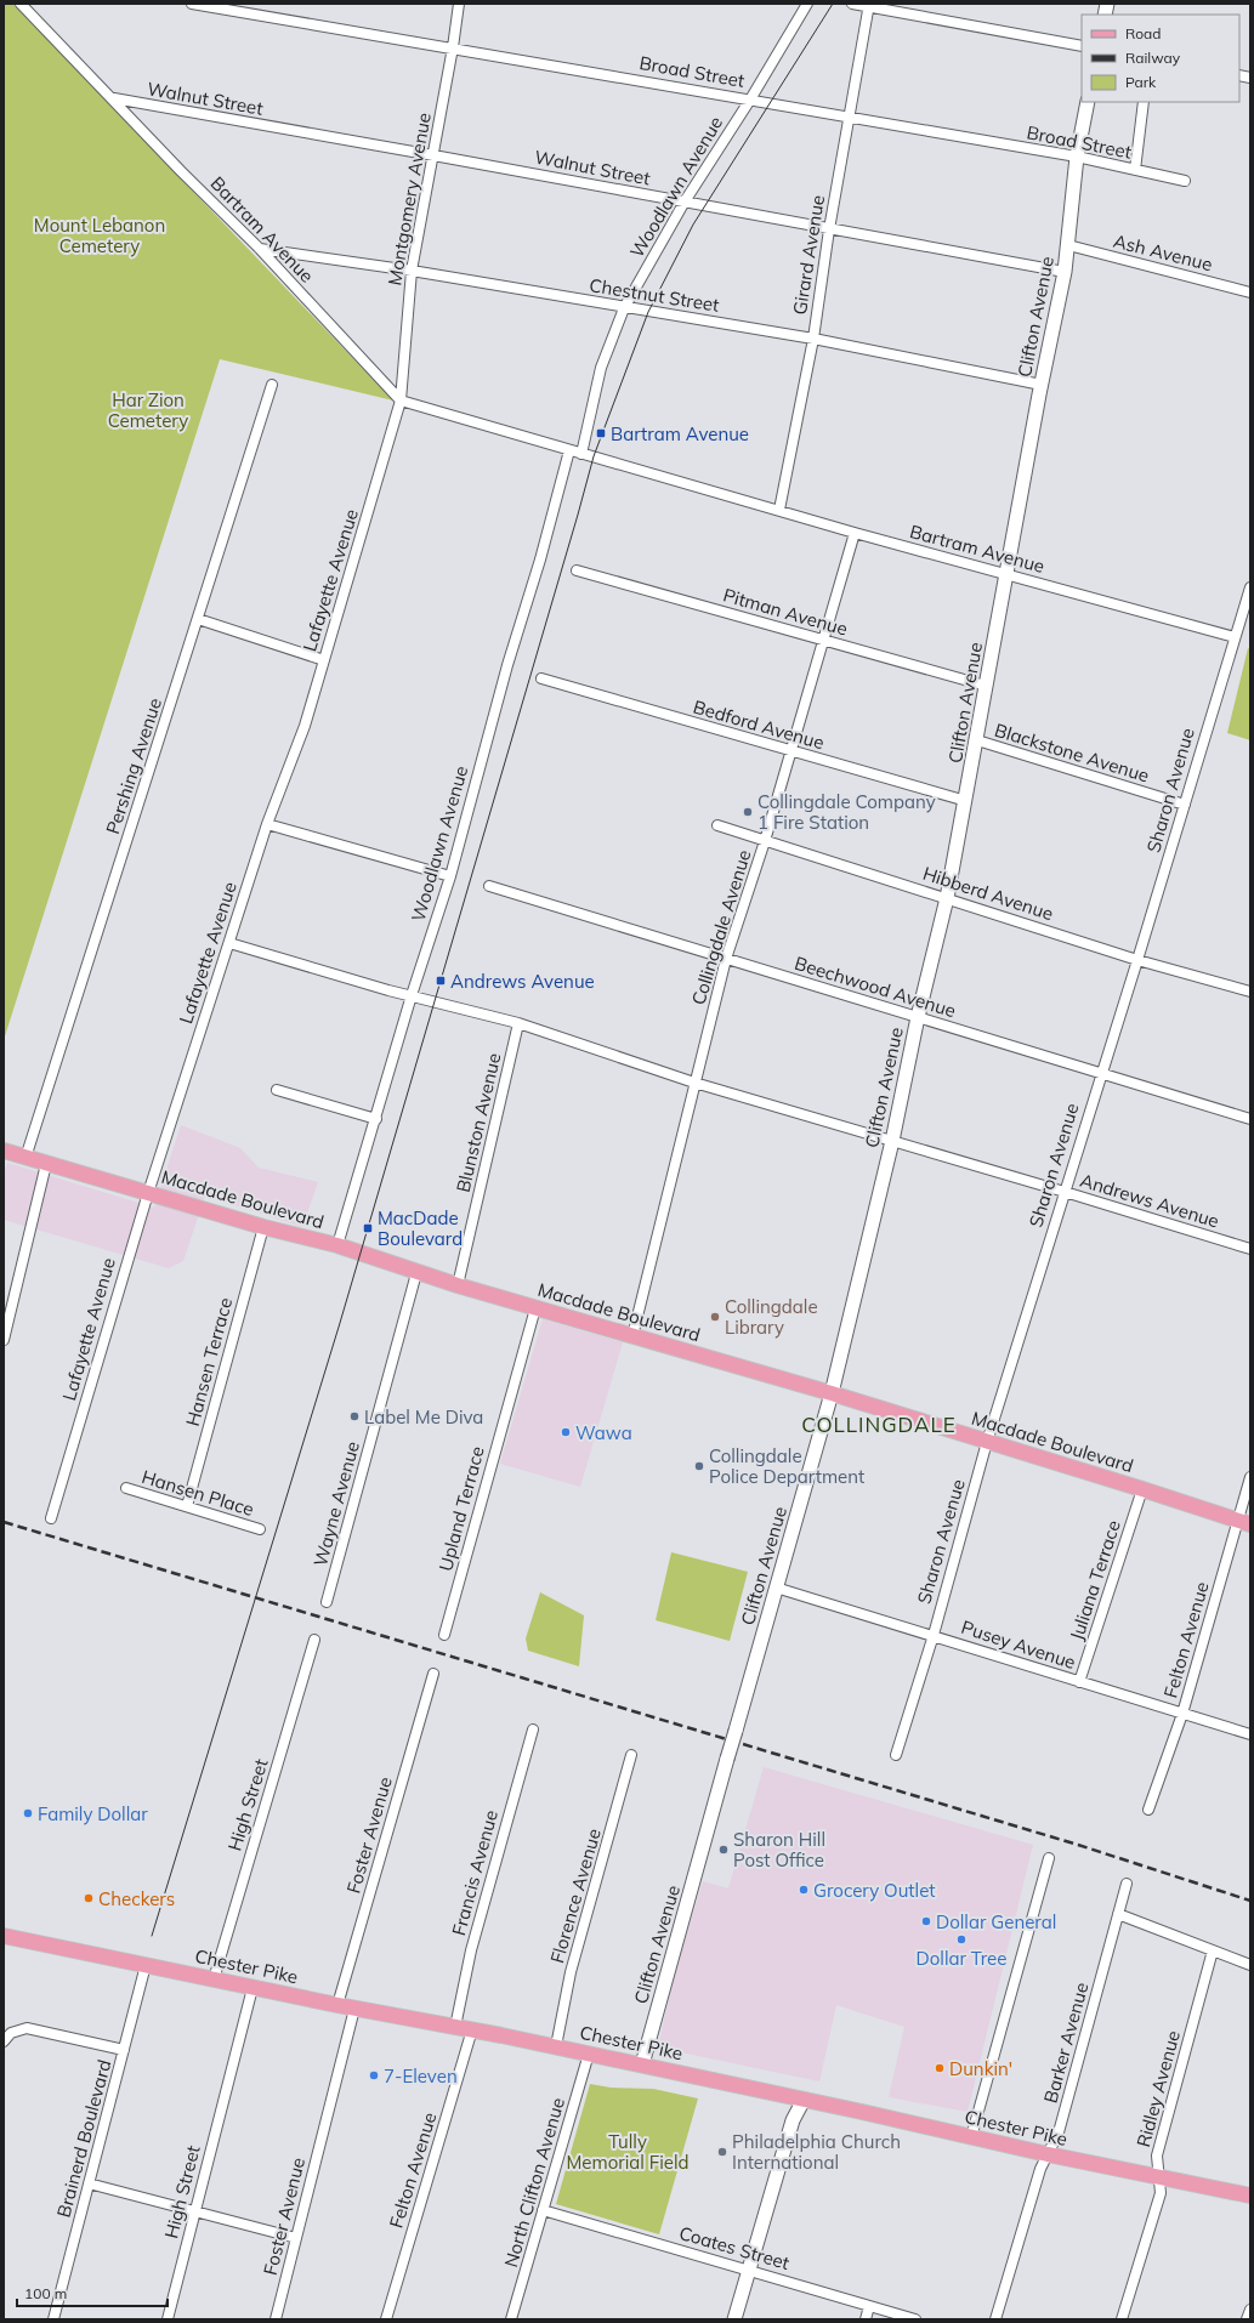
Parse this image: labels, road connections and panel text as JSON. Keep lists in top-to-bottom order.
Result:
{
  "streets": {
    "main road": ["Macdade Boulevard", "Chester Pike"],
    "street": [
      "Broad Street",
      "Walnut Street",
      "Woodlawn Avenue",
      "Montgomery Avenue",
      "Bartram Avenue",
      "Ash Avenue",
      "Girard Avenue",
      "Chestnut Street",
      "Clifton Avenue",
      "Lafayette Avenue",
      "Pitman Avenue",
      "Bedford Avenue",
      "Blackstone Avenue",
      "Pershing Avenue",
      "Sharon Avenue",
      "Hibberd Avenue",
      "Collingdale Avenue",
      "Beechwood Avenue",
      "Blunston Avenue",
      "Andrews Avenue",
      "Hansen Terrace",
      "Hansen Place",
      "Wayne Avenue",
      "Upland Terrace",
      "Juliana Terrace",
      "Felton Avenue",
      "Pusey Avenue",
      "High Street",
      "Foster Avenue",
      "Francis Avenue",
      "Florence Avenue",
      "Barker Avenue",
      "Ridley Avenue",
      "Brainerd Boulevard",
      "North Clifton Avenue",
      "Coates Street"
    ]
  },
  "crossings": [
    ["Broad Street", "Woodlawn Avenue"],
    ["Broad Street", "Montgomery Avenue"],
    ["Broad Street", "Girard Avenue"],
    ["Broad Street", "Clifton Avenue"],
    ["Walnut Street", "Woodlawn Avenue"],
    ["Walnut Street", "Montgomery Avenue"],
    ["Walnut Street", "Bartram Avenue"],
    ["Walnut Street", "Girard Avenue"],
    ["Walnut Street", "Clifton Avenue"],
    ["Woodlawn Avenue", "Bartram Avenue"],
    ["Woodlawn Avenue", "Chestnut Street"],
    ["Woodlawn Avenue", "Macdade Boulevard"],
    ["Woodlawn Avenue", "Andrews Avenue"],
    ["Montgomery Avenue", "Bartram Avenue"],
    ["Montgomery Avenue", "Chestnut Street"],
    ["Montgomery Avenue", "Lafayette Avenue"],
    ["Bartram Avenue", "Girard Avenue"],
    ["Bartram Avenue", "Chestnut Street"],
    ["Bartram Avenue", "Clifton Avenue"],
    ["Bartram Avenue", "Lafayette Avenue"],
    ["Bartram Avenue", "Sharon Avenue"],
    ["Bartram Avenue", "Collingdale Avenue"],
    ["Ash Avenue", "Clifton Avenue"],
    ["Girard Avenue", "Chestnut Street"],
    ["Chestnut Street", "Clifton Avenue"],
    ["Clifton Avenue", "Pitman Avenue"],
    ["Clifton Avenue", "Bedford Avenue"],
    ["Clifton Avenue", "Blackstone Avenue"],
    ["Clifton Avenue", "Hibberd Avenue"],
    ["Clifton Avenue", "Beechwood Avenue"],
    ["Clifton Avenue", "Macdade Boulevard"],
    ["Clifton Avenue", "Andrews Avenue"],
    ["Clifton Avenue", "Pusey Avenue"],
    ["Clifton Avenue", "Chester Pike"],
    ["Lafayette Avenue", "Macdade Boulevard"],
    ["Lafayette Avenue", "Andrews Avenue"],
    ["Pitman Avenue", "Collingdale Avenue"],
    ["Bedford Avenue", "Collingdale Avenue"],
    ["Blackstone Avenue", "Sharon Avenue"],
    ["Pershing Avenue", "Macdade Boulevard"],
    ["Sharon Avenue", "Hibberd Avenue"],
    ["Sharon Avenue", "Beechwood Avenue"],
    ["Sharon Avenue", "Macdade Boulevard"],
    ["Sharon Avenue", "Andrews Avenue"],
    ["Sharon Avenue", "Pusey Avenue"],
    ["Hibberd Avenue", "Collingdale Avenue"],
    ["Collingdale Avenue", "Beechwood Avenue"],
    ["Collingdale Avenue", "Macdade Boulevard"],
    ["Collingdale Avenue", "Andrews Avenue"],
    ["Blunston Avenue", "Macdade Boulevard"],
    ["Blunston Avenue", "Andrews Avenue"],
    ["Macdade Boulevard", "Hansen Terrace"],
    ["Macdade Boulevard", "Wayne Avenue"],
    ["Macdade Boulevard", "Upland Terrace"],
    ["Macdade Boulevard", "Juliana Terrace"],
    ["Macdade Boulevard", "Felton Avenue"],
    ["Hansen Terrace", "Hansen Place"],
    ["Juliana Terrace", "Pusey Avenue"],
    ["Felton Avenue", "Pusey Avenue"],
    ["Felton Avenue", "Chester Pike"],
    ["High Street", "Chester Pike"],
    ["Foster Avenue", "Chester Pike"],
    ["Francis Avenue", "Chester Pike"],
    ["Florence Avenue", "Chester Pike"],
    ["Chester Pike", "Barker Avenue"],
    ["Chester Pike", "Ridley Avenue"],
    ["Chester Pike", "Brainerd Boulevard"],
    ["Chester Pike", "North Clifton Avenue"],
    ["North Clifton Avenue", "Coates Street"]
  ],
  "districts": ["COLLINGDALE"],
  "parks": ["Mount Lebanon Cemetery", "Har Zion Cemetery", "Tully Memorial Field"],
  "places": {
    "transit": ["Bartram Avenue", "Andrews Avenue", "MacDade Boulevard"],
    "other": [
      "Collingdale Company 1 Fire Station",
      "Collingdale Library",
      "Label Me Diva",
      "Wawa",
      "Collingdale Police Department",
      "Family Dollar",
      "Sharon Hill Post Office",
      "Grocery Outlet",
      "Checkers",
      "Dollar General",
      "Dollar Tree",
      "Dunkin'",
      "7-Eleven",
      "Philadelphia Church International"
    ]
  },
  "legend": ["Road", "Railway", "Park"],
  "scale_bar": "100 m"
}
